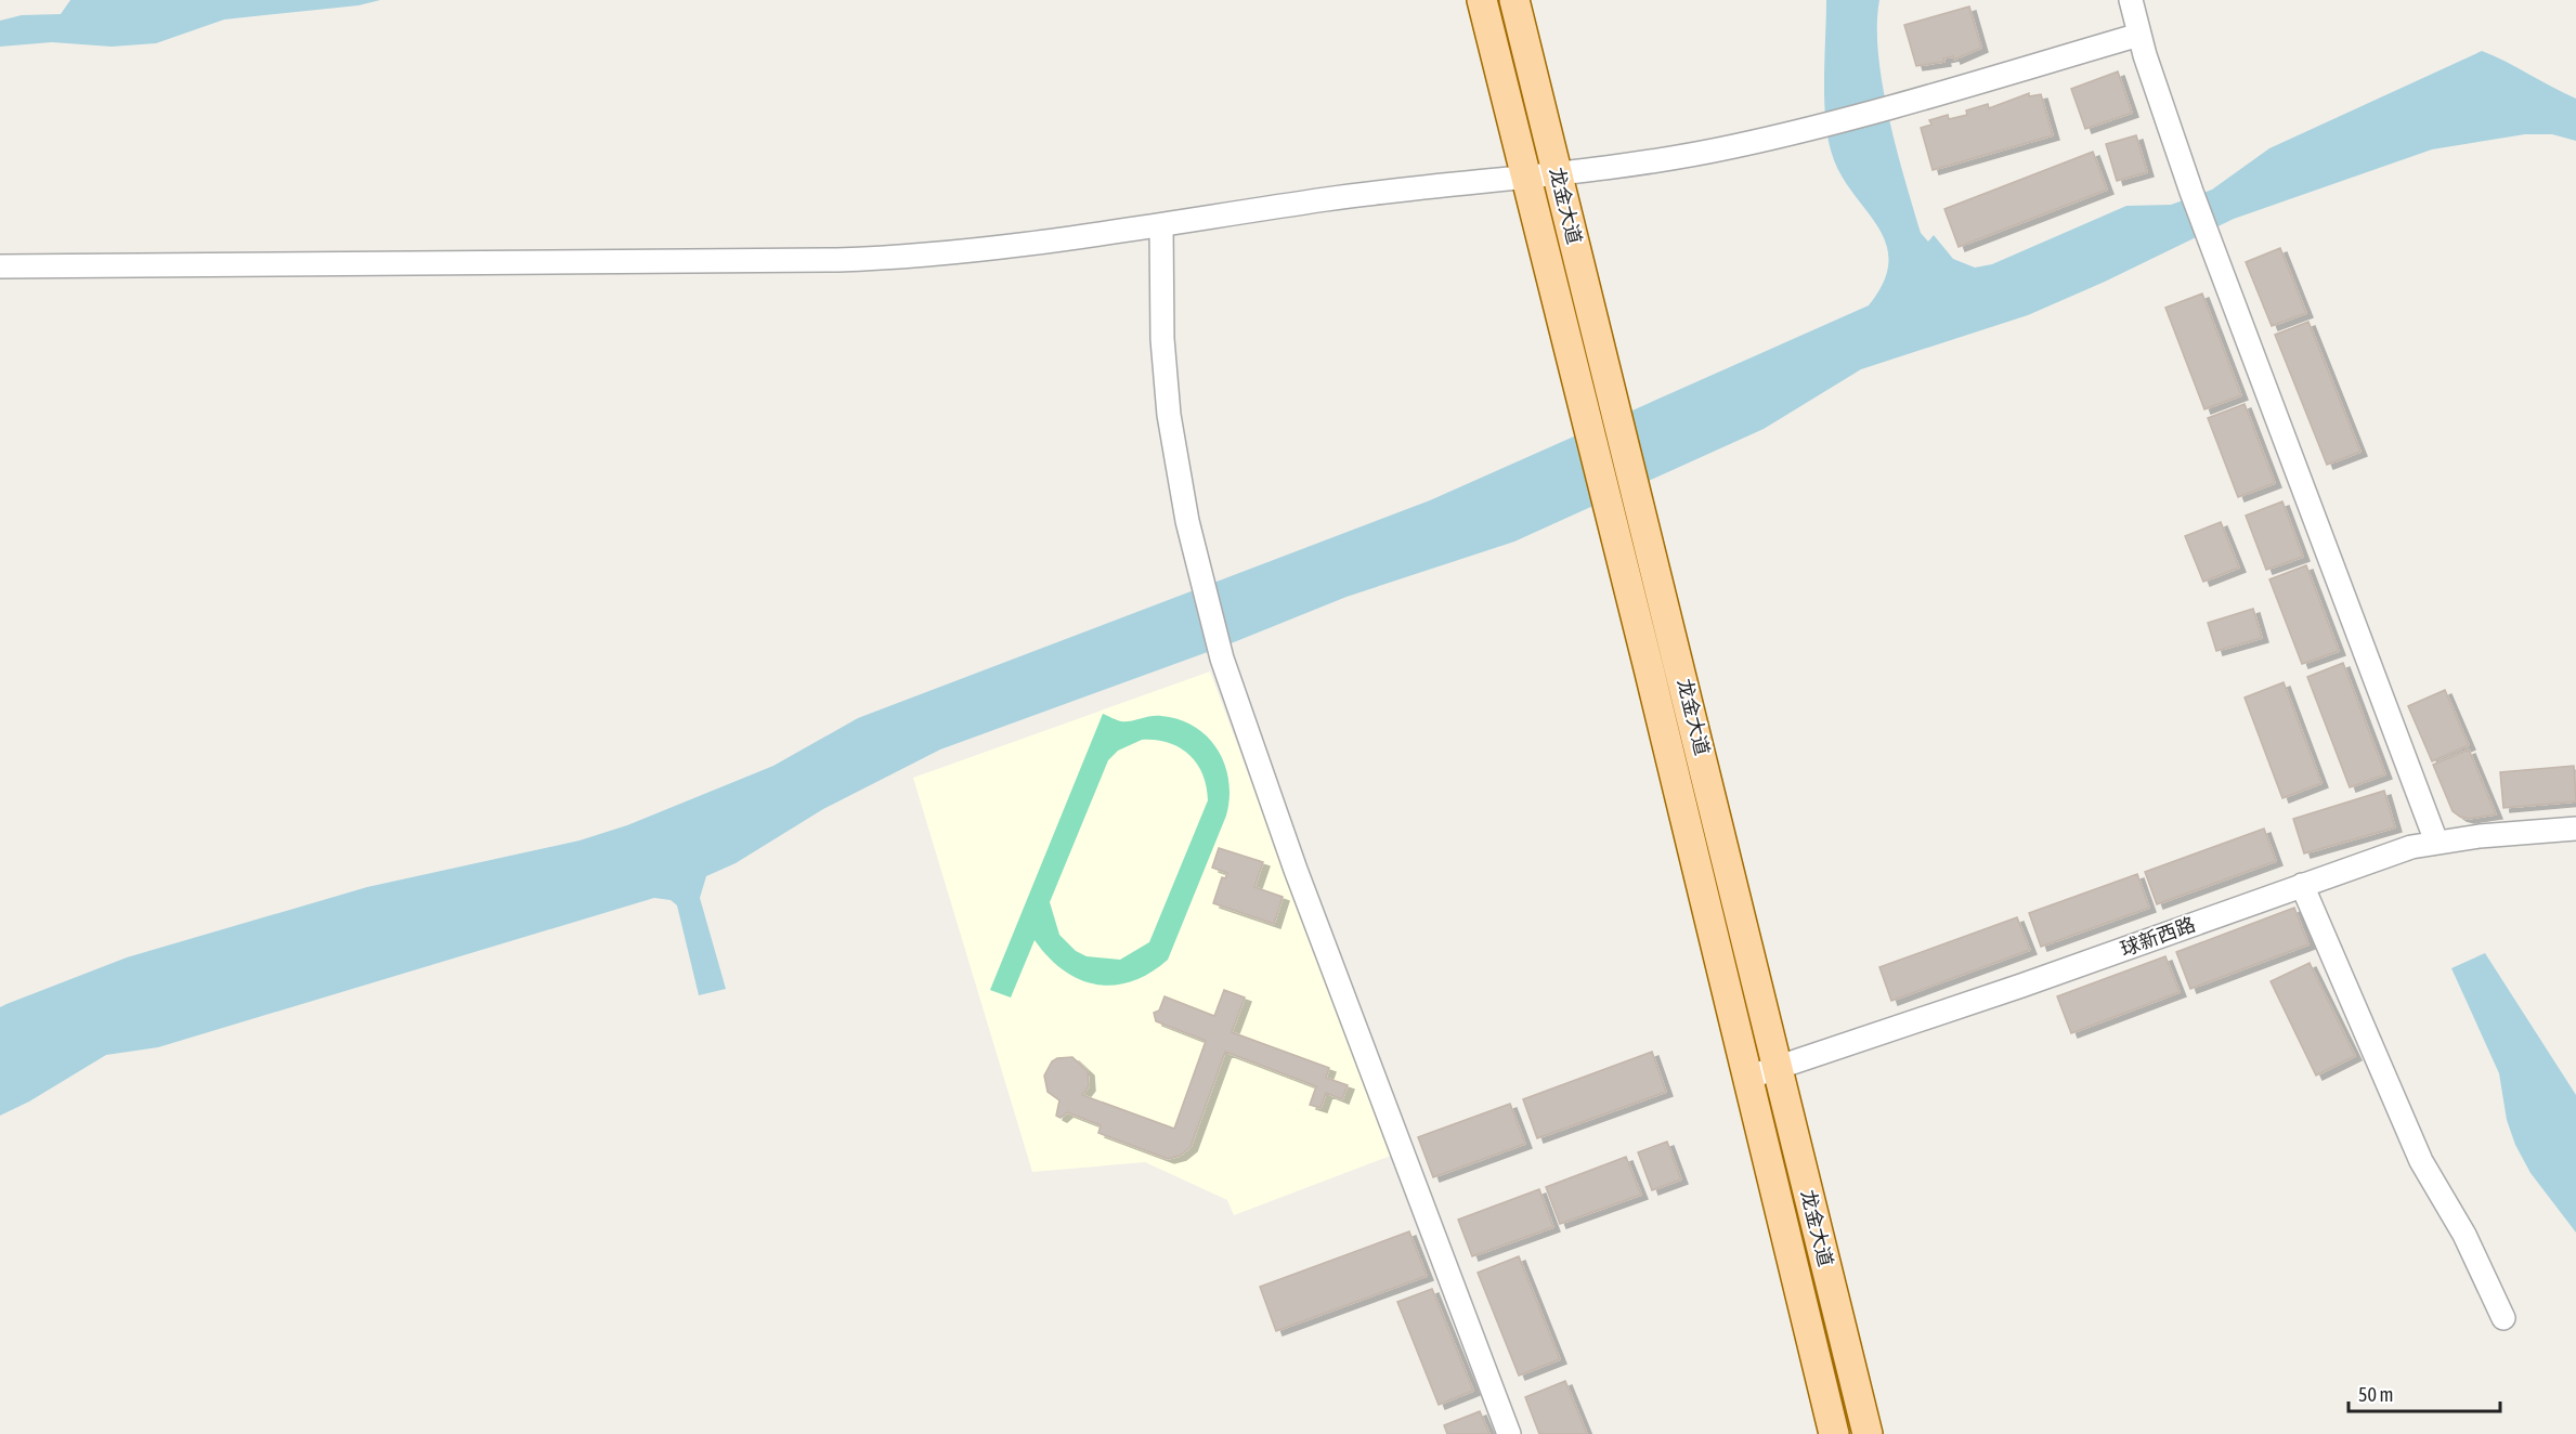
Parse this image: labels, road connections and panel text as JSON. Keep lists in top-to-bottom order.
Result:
{
  "streets": {
    "main road": ["龙金大道"],
    "street": ["球新西路"]
  },
  "crossings": [
    ["龙金大道", "球新西路"]
  ],
  "scale_bar": "50 m"
}
